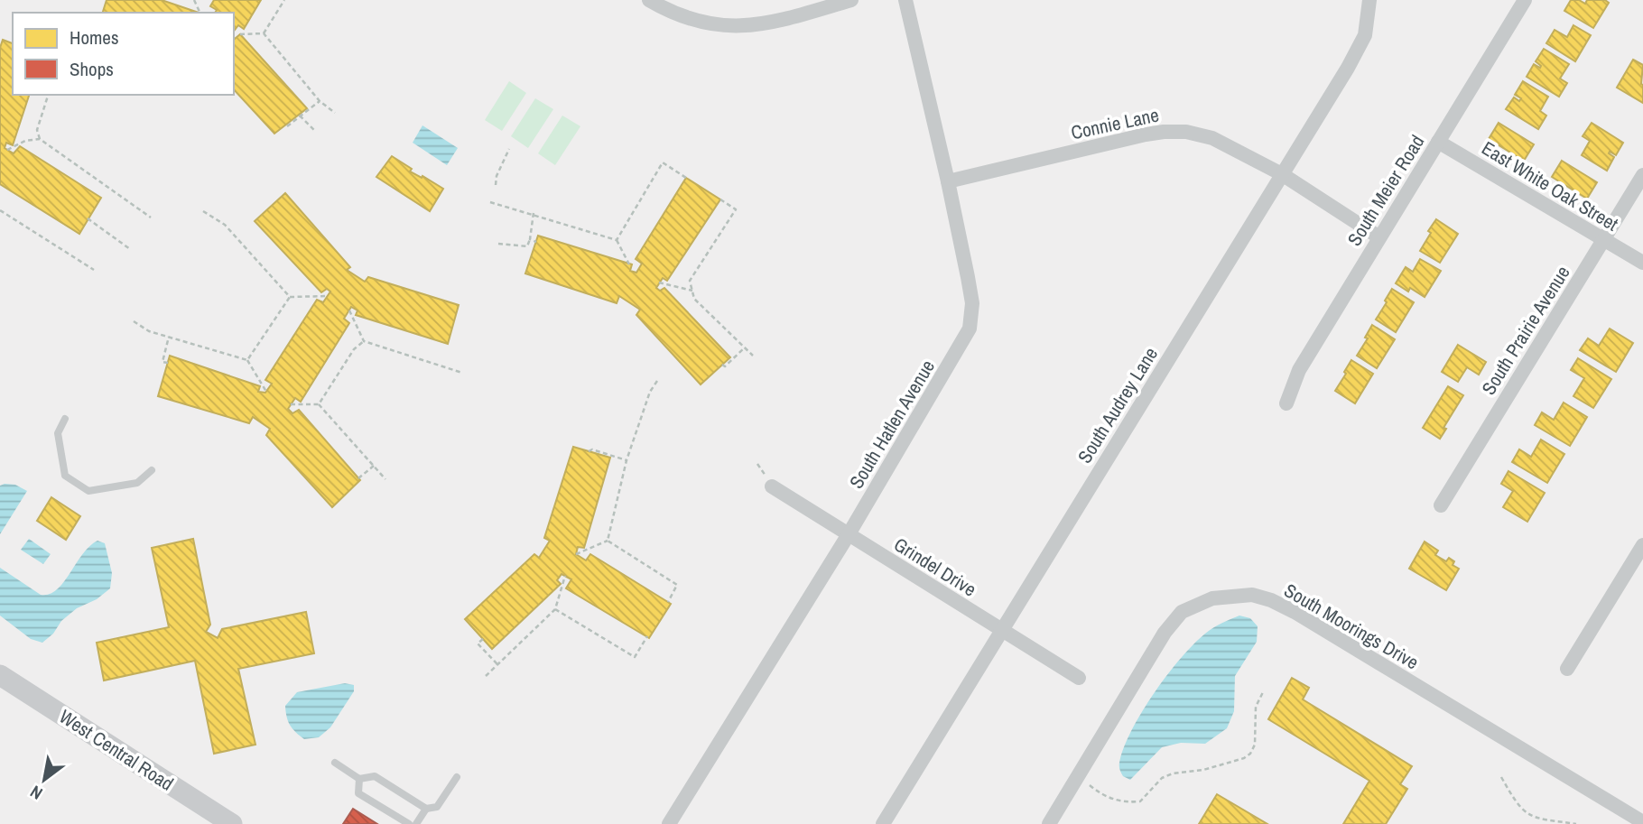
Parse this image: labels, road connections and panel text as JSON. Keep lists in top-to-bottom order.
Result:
{
  "streets": {
    "main road": ["West Central Road"],
    "street": [
      "Connie Lane",
      "East White Oak Street",
      "South Meier Road",
      "South Prairie Avenue",
      "South Audrey Lane",
      "South Hatlen Avenue",
      "Grindel Drive",
      "South Moorings Drive"
    ]
  },
  "crossings": [
    ["Connie Lane", "South Meier Road"],
    ["Connie Lane", "South Audrey Lane"],
    ["Connie Lane", "South Hatlen Avenue"],
    ["East White Oak Street", "South Meier Road"],
    ["East White Oak Street", "South Prairie Avenue"],
    ["South Audrey Lane", "Grindel Drive"],
    ["South Hatlen Avenue", "Grindel Drive"]
  ],
  "legend": ["Homes", "Shops"],
  "north": "bottom left"
}
